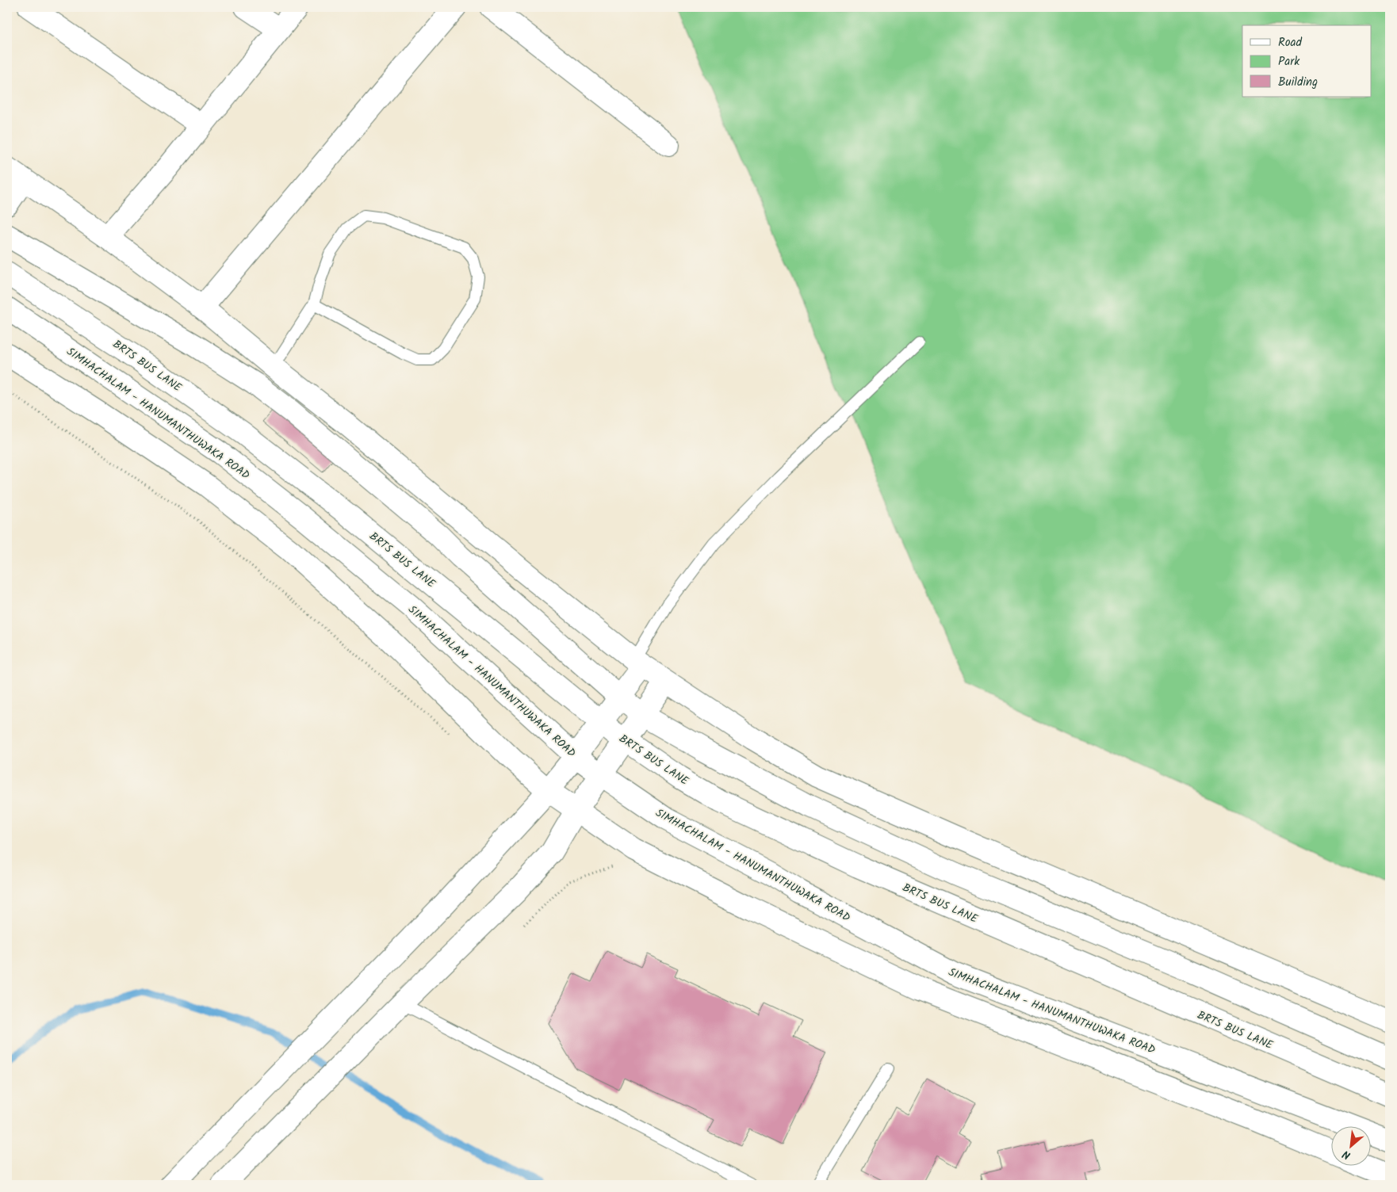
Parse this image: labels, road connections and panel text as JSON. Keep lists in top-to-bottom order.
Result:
{
  "streets": {
    "street": ["BRTS BUS LANE", "SIMHACHALAM - HANUMANTHUWAKA ROAD"]
  },
  "legend": ["Road", "Park", "Building"],
  "north": "bottom left"
}
